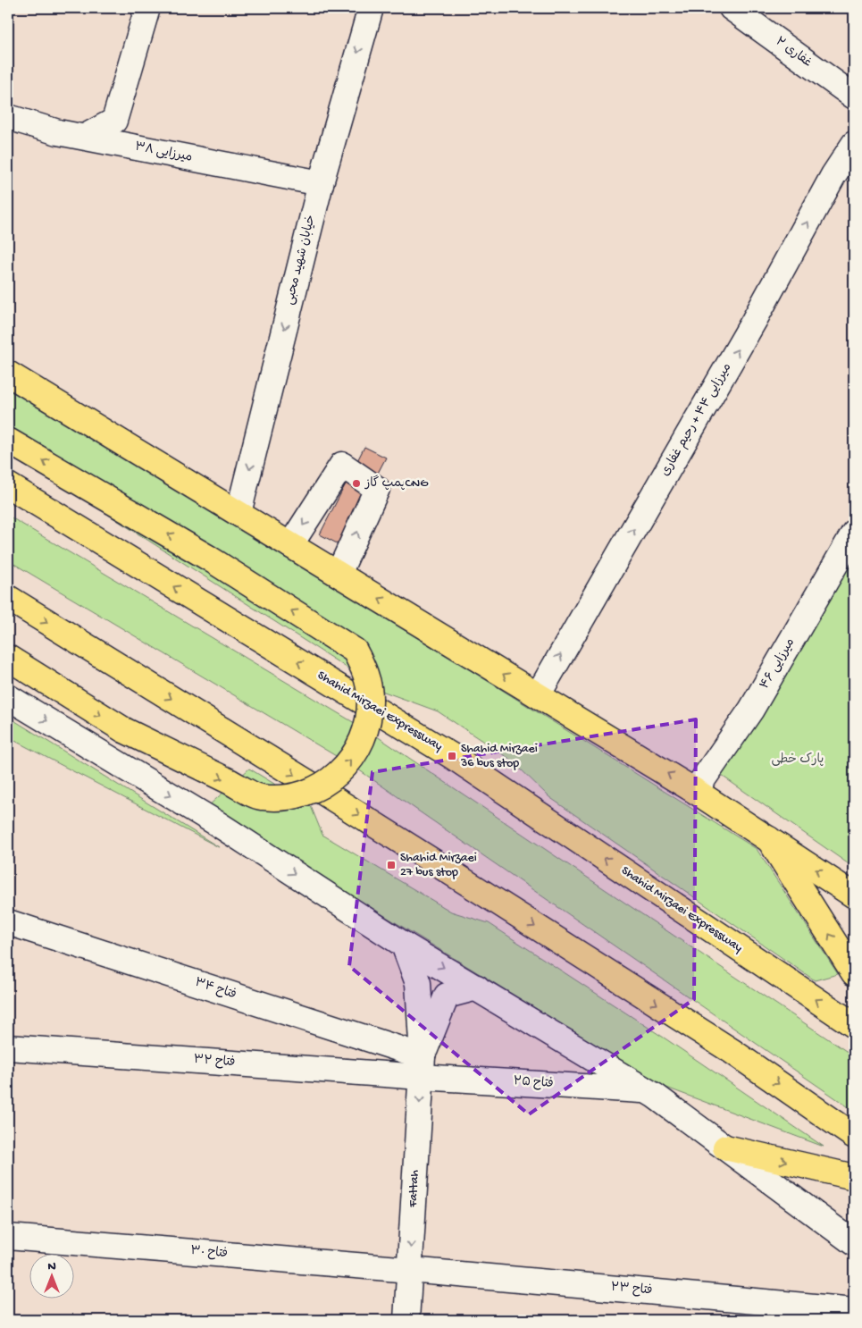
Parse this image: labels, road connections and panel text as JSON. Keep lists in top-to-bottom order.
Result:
{
  "streets": {
    "main road": ["Shahid Mirzaei Expressway"],
    "street": [
      "غفاری ۲",
      "میرزایی ۳۸",
      "خیابان شهید محبی",
      "میرزایی ۴۴ + رحیم غفاری",
      "میرزایی ۴۶",
      "فتاح ۳۴",
      "فتاح ۳۲",
      "فتاح ۲۵",
      "Fattah",
      "فتاح ۳۰",
      "فتاح ۲۳"
    ]
  },
  "crossings": [
    ["میرزایی ۳۸", "خیابان شهید محبی"],
    ["فتاح ۳۴", "فتاح ۳۲"],
    ["فتاح ۳۴", "فتاح ۲۵"],
    ["فتاح ۳۴", "Fattah"],
    ["فتاح ۳۲", "فتاح ۲۵"],
    ["فتاح ۳۲", "Fattah"],
    ["فتاح ۲۵", "Fattah"],
    ["Fattah", "فتاح ۳۰"],
    ["Fattah", "فتاح ۲۳"],
    ["فتاح ۳۰", "فتاح ۲۳"]
  ],
  "one_way": ["خیابان شهید محبی", "میرزایی ۴۴ + رحیم غفاری", "Fattah"],
  "parks": ["پارک خطی"],
  "places": {
    "other": ["پمپ گازCNG"],
    "transit": ["Shahid Mirzaei 36 bus stop", "Shahid Mirzaei 27 bus stop"]
  },
  "north": "top"
}
